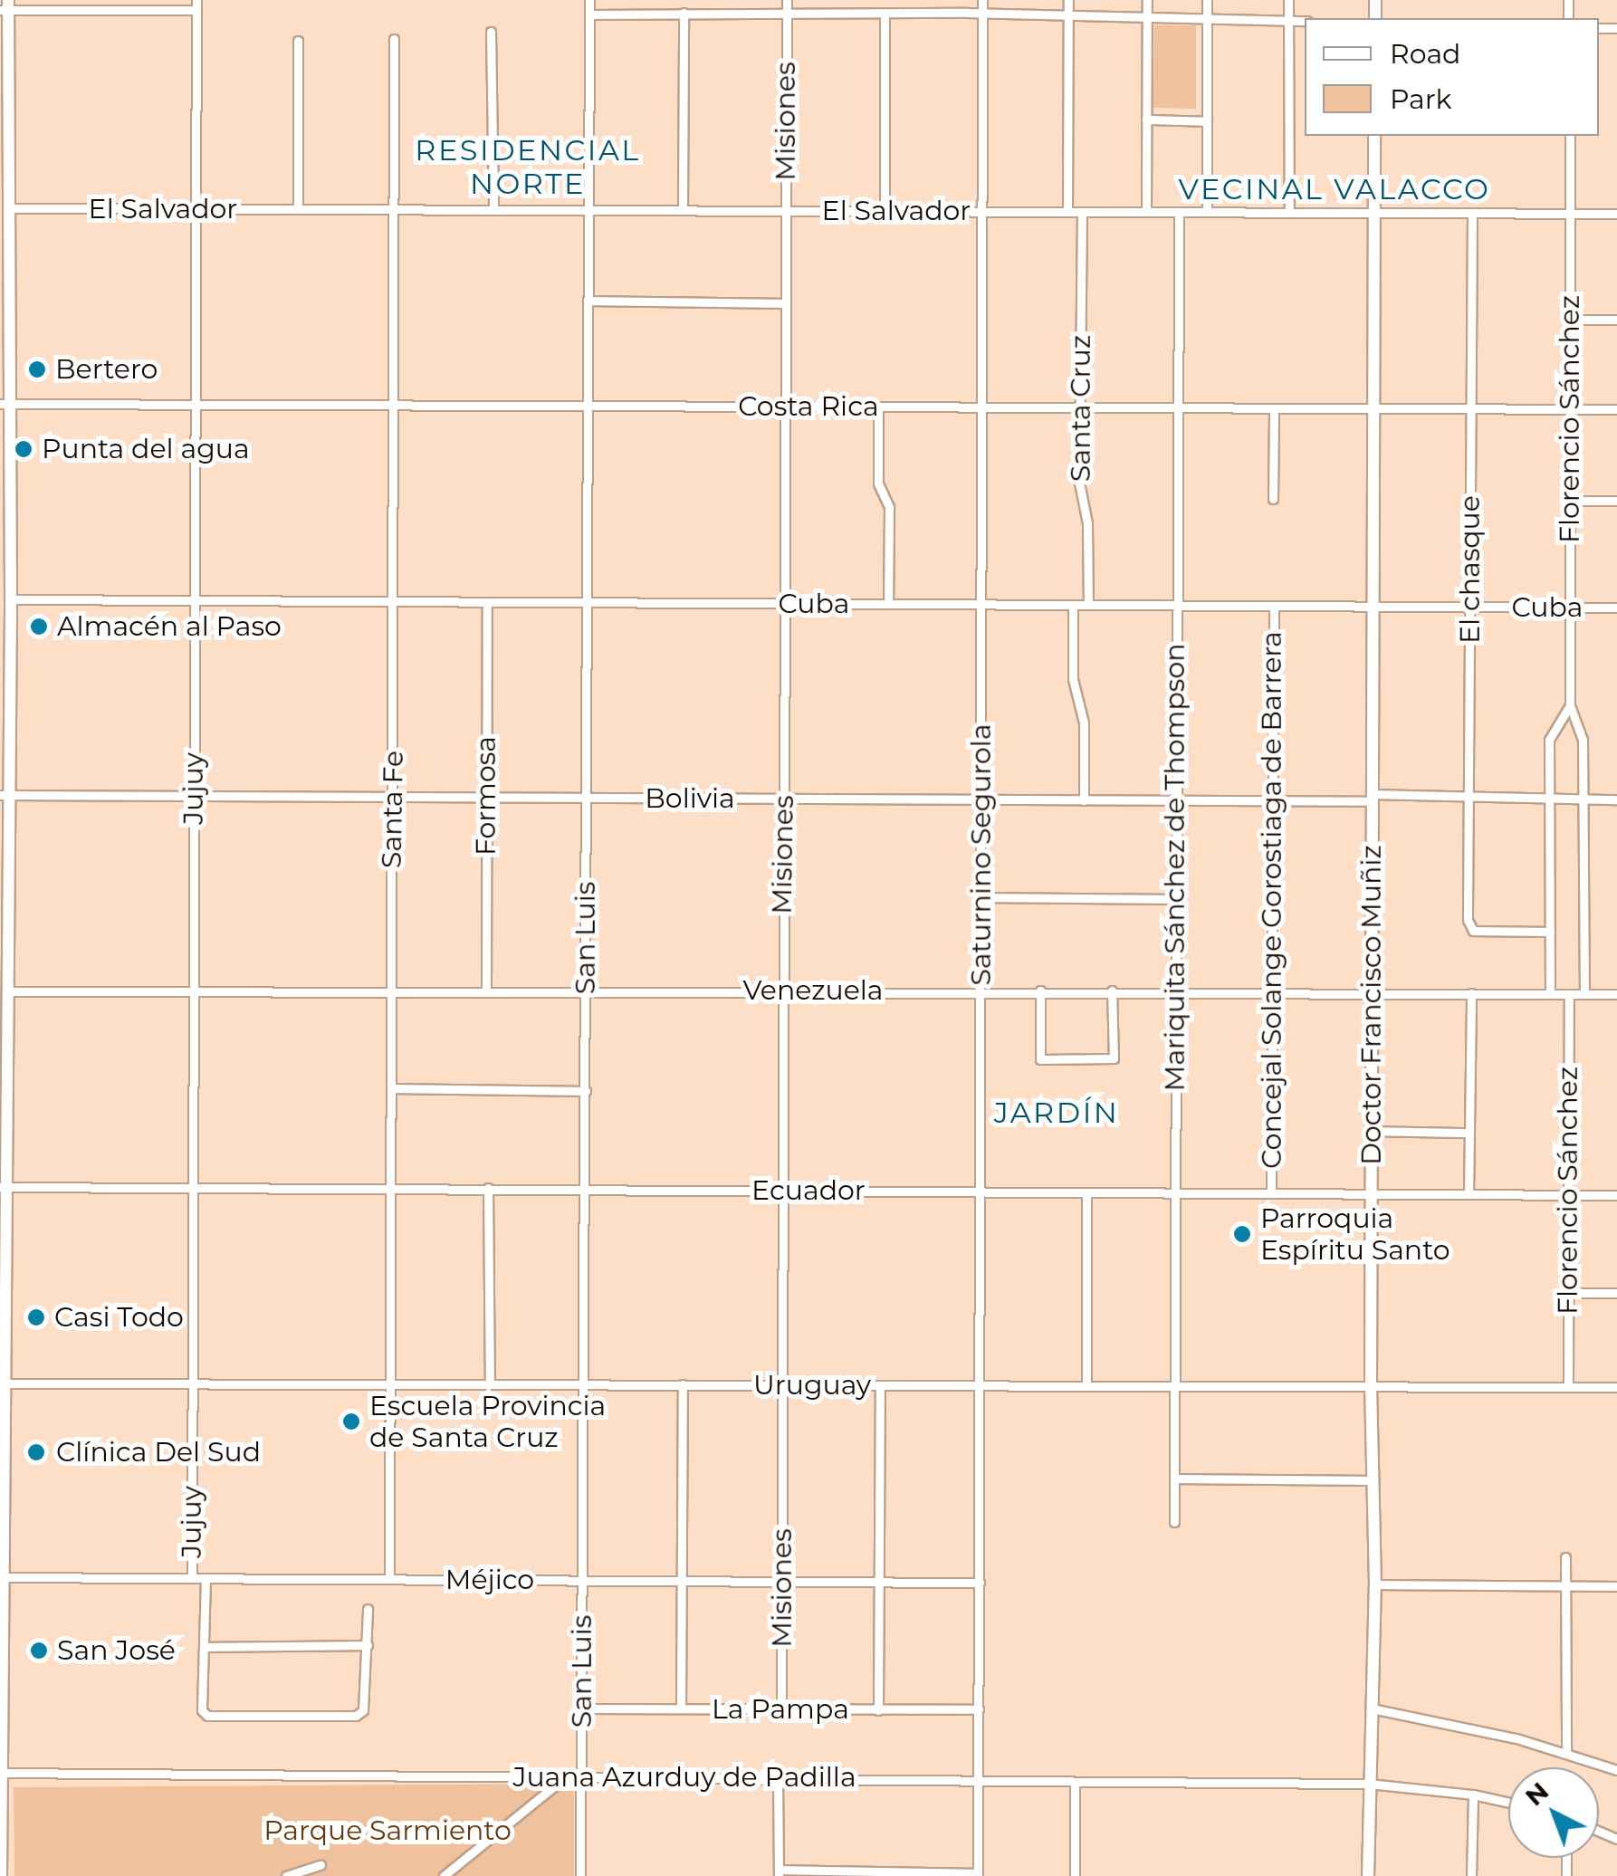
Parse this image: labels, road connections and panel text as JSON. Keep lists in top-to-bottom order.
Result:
{
  "streets": {
    "main road": ["Doctor Francisco Muñiz"],
    "street": [
      "Misiones",
      "El Salvador",
      "Costa Rica",
      "Santa Cruz",
      "Florencio Sánchez",
      "El chasque",
      "Cuba",
      "Jujuy",
      "Formosa",
      "Bolivia",
      "Santa Fe",
      "Saturnino Segurola",
      "Mariquita Sánchez de Thompson",
      "Concejal Solange Gorostiaga de Barrera",
      "San Luis",
      "Venezuela",
      "Ecuador",
      "Uruguay",
      "Méjico",
      "La Pampa",
      "Juana Azurduy de Padilla"
    ]
  },
  "crossings": [
    ["Misiones", "El Salvador"],
    ["Misiones", "Costa Rica"],
    ["Misiones", "Cuba"],
    ["Misiones", "Bolivia"],
    ["Misiones", "Venezuela"],
    ["Misiones", "Ecuador"],
    ["Misiones", "Uruguay"],
    ["Misiones", "Méjico"],
    ["Misiones", "La Pampa"],
    ["El Salvador", "Santa Cruz"],
    ["El Salvador", "Florencio Sánchez"],
    ["El Salvador", "El chasque"],
    ["El Salvador", "Jujuy"],
    ["El Salvador", "Santa Fe"],
    ["El Salvador", "Saturnino Segurola"],
    ["El Salvador", "Mariquita Sánchez de Thompson"],
    ["El Salvador", "San Luis"],
    ["El Salvador", "Doctor Francisco Muñiz"],
    ["Costa Rica", "Santa Cruz"],
    ["Costa Rica", "Florencio Sánchez"],
    ["Costa Rica", "El chasque"],
    ["Costa Rica", "Jujuy"],
    ["Costa Rica", "Santa Fe"],
    ["Costa Rica", "Saturnino Segurola"],
    ["Costa Rica", "Mariquita Sánchez de Thompson"],
    ["Costa Rica", "San Luis"],
    ["Costa Rica", "Doctor Francisco Muñiz"],
    ["Santa Cruz", "Cuba"],
    ["Florencio Sánchez", "El chasque"],
    ["Florencio Sánchez", "Cuba"],
    ["Florencio Sánchez", "Bolivia"],
    ["Florencio Sánchez", "Venezuela"],
    ["Florencio Sánchez", "Ecuador"],
    ["Florencio Sánchez", "Uruguay"],
    ["El chasque", "Cuba"],
    ["El chasque", "Bolivia"],
    ["Cuba", "Jujuy"],
    ["Cuba", "Formosa"],
    ["Cuba", "Santa Fe"],
    ["Cuba", "Saturnino Segurola"],
    ["Cuba", "Mariquita Sánchez de Thompson"],
    ["Cuba", "Concejal Solange Gorostiaga de Barrera"],
    ["Cuba", "San Luis"],
    ["Cuba", "Doctor Francisco Muñiz"],
    ["Jujuy", "Bolivia"],
    ["Jujuy", "Venezuela"],
    ["Jujuy", "Ecuador"],
    ["Jujuy", "Uruguay"],
    ["Jujuy", "Méjico"],
    ["Formosa", "Bolivia"],
    ["Formosa", "Venezuela"],
    ["Bolivia", "Santa Fe"],
    ["Bolivia", "Saturnino Segurola"],
    ["Bolivia", "Mariquita Sánchez de Thompson"],
    ["Bolivia", "Concejal Solange Gorostiaga de Barrera"],
    ["Bolivia", "San Luis"],
    ["Bolivia", "Doctor Francisco Muñiz"],
    ["Santa Fe", "Venezuela"],
    ["Santa Fe", "Ecuador"],
    ["Santa Fe", "Uruguay"],
    ["Santa Fe", "Méjico"],
    ["Saturnino Segurola", "Venezuela"],
    ["Saturnino Segurola", "Ecuador"],
    ["Saturnino Segurola", "Uruguay"],
    ["Saturnino Segurola", "Méjico"],
    ["Saturnino Segurola", "La Pampa"],
    ["Saturnino Segurola", "Juana Azurduy de Padilla"],
    ["Mariquita Sánchez de Thompson", "Venezuela"],
    ["Mariquita Sánchez de Thompson", "Ecuador"],
    ["Mariquita Sánchez de Thompson", "Uruguay"],
    ["Concejal Solange Gorostiaga de Barrera", "Venezuela"],
    ["Concejal Solange Gorostiaga de Barrera", "Ecuador"],
    ["San Luis", "Venezuela"],
    ["San Luis", "Ecuador"],
    ["San Luis", "Uruguay"],
    ["San Luis", "Méjico"],
    ["San Luis", "La Pampa"],
    ["San Luis", "Juana Azurduy de Padilla"],
    ["Venezuela", "Doctor Francisco Muñiz"],
    ["Doctor Francisco Muñiz", "Ecuador"],
    ["Doctor Francisco Muñiz", "Uruguay"],
    ["Doctor Francisco Muñiz", "Juana Azurduy de Padilla"]
  ],
  "districts": ["RESIDENCIAL NORTE", "VECINAL VALACCO", "JARDÍN"],
  "parks": ["Parque Sarmiento"],
  "places": [
    "Bertero",
    "Punta del agua",
    "Almacén al Paso",
    "Parroquia Espíritu Santo",
    "Casi Todo",
    "Escuela Provincia de Santa Cruz",
    "Clínica Del Sud",
    "San José"
  ],
  "legend": ["Road", "Park"],
  "north": "top left"
}
